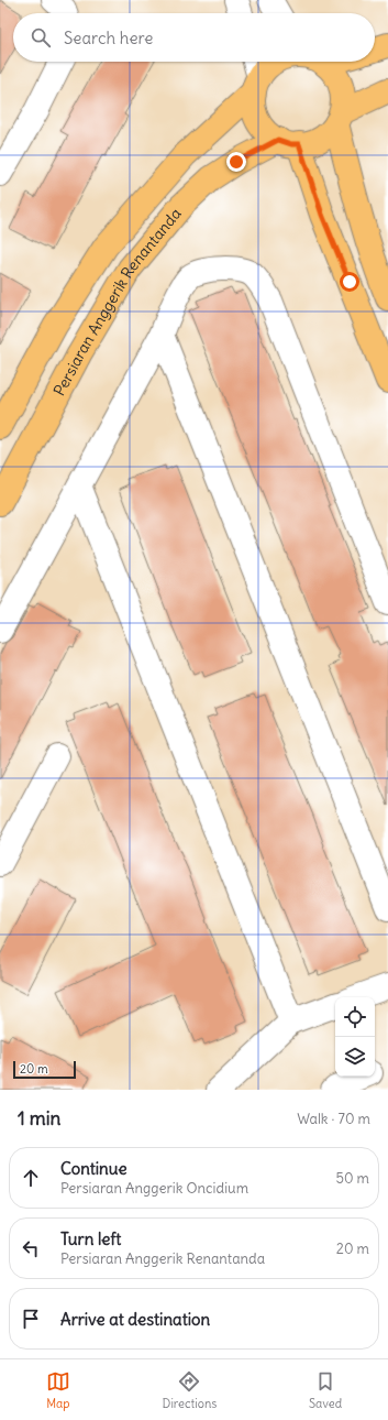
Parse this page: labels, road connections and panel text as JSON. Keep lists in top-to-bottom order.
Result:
{
  "streets": {
    "main road": ["Persiaran Anggerik Renantanda"]
  },
  "scale_bar": "20 m",
  "page": {
    "search": "Search here",
    "scale": "20 m",
    "heading": ["1 min", "Walk · 70 m"],
    "list": [
      ["Continue", "Persiaran Anggerik Oncidium", "50 m"],
      ["Turn left", "Persiaran Anggerik Renantanda", "20 m"],
      "Arrive at destination"
    ],
    "nav": ["Map", "Directions", "Saved"]
  }
}
